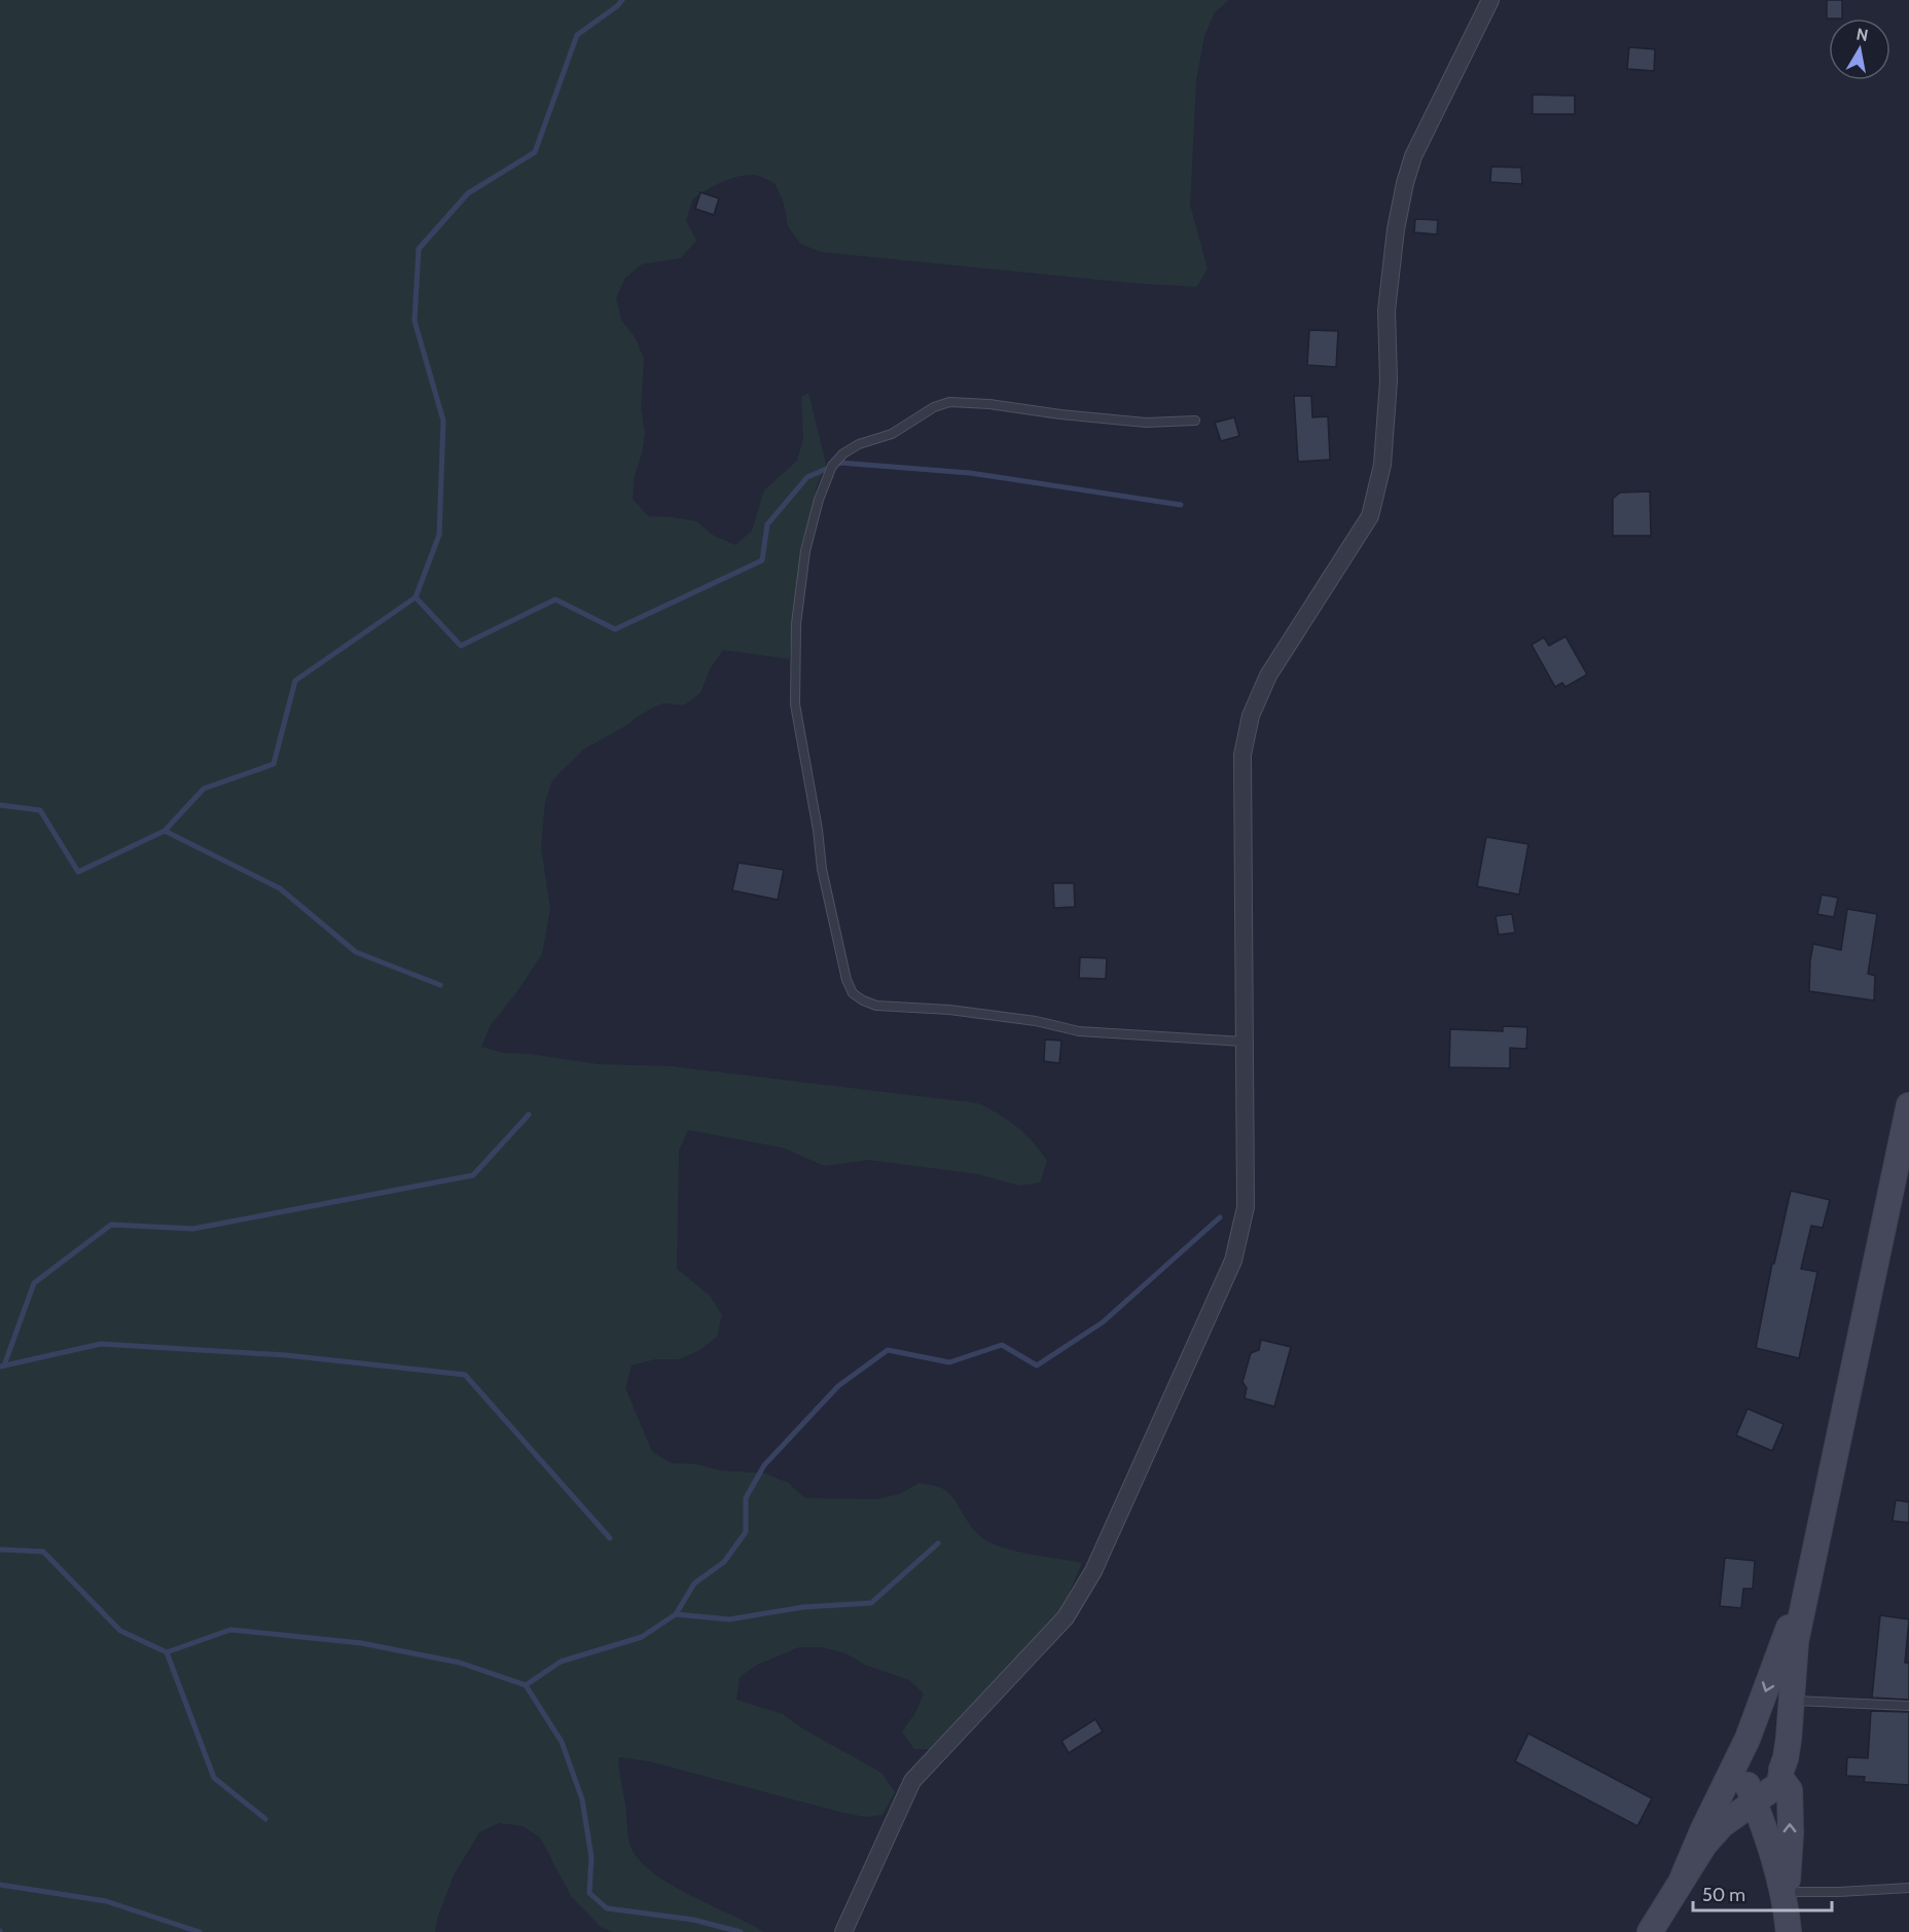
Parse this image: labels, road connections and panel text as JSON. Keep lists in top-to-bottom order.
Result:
{
  "scale_bar": "50 m",
  "north": "top"
}
